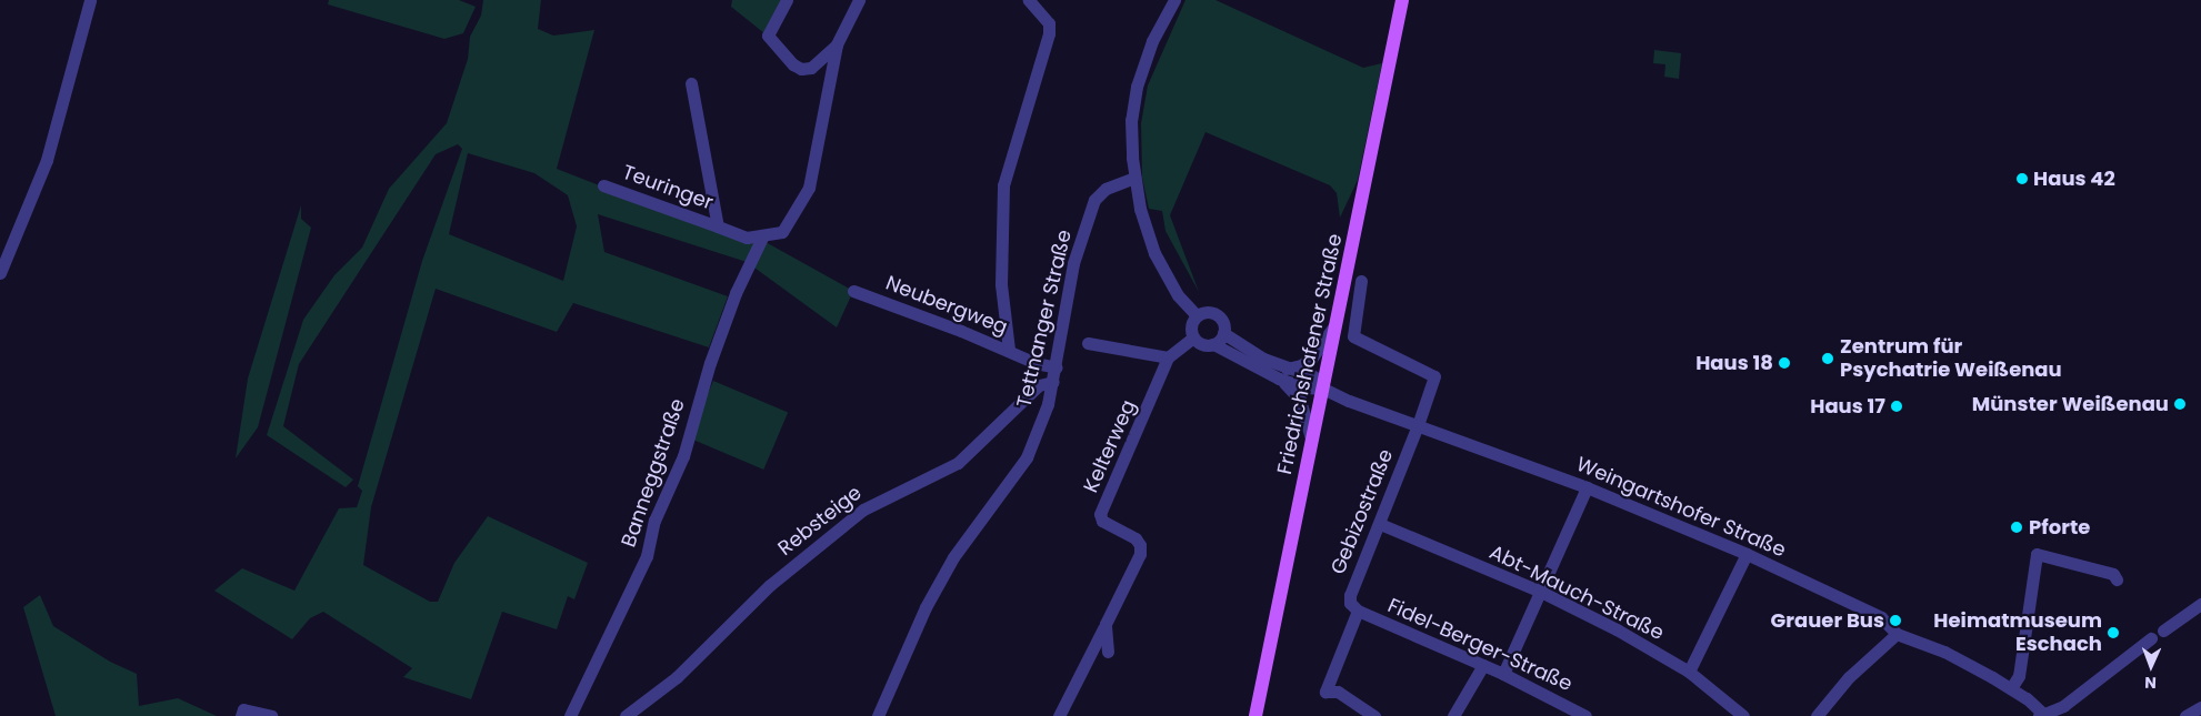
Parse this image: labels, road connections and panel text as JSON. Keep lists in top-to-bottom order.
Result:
{
  "streets": {
    "main road": ["Friedrichshafener Straße"],
    "street": [
      "Teuringer",
      "Neubergweg",
      "Tettnanger Straße",
      "Kelterweg",
      "Banneggstraße",
      "Weingartshofer Straße",
      "Gebizostraße",
      "Rebsteige",
      "Abt-Mauch-Straße",
      "Fidel-Berger-Straße"
    ]
  },
  "crossings": [
    ["Teuringer", "Banneggstraße"],
    ["Neubergweg", "Tettnanger Straße"],
    ["Tettnanger Straße", "Rebsteige"],
    ["Friedrichshafener Straße", "Weingartshofer Straße"],
    ["Weingartshofer Straße", "Gebizostraße"],
    ["Gebizostraße", "Abt-Mauch-Straße"],
    ["Gebizostraße", "Fidel-Berger-Straße"]
  ],
  "places": [
    "Haus 42",
    "Zentrum für Psychatrie Weißenau",
    "Haus 18",
    "Münster Weißenau",
    "Haus 17",
    "Pforte",
    "Grauer Bus",
    "Heimatmuseum Eschach"
  ],
  "north": "bottom"
}
